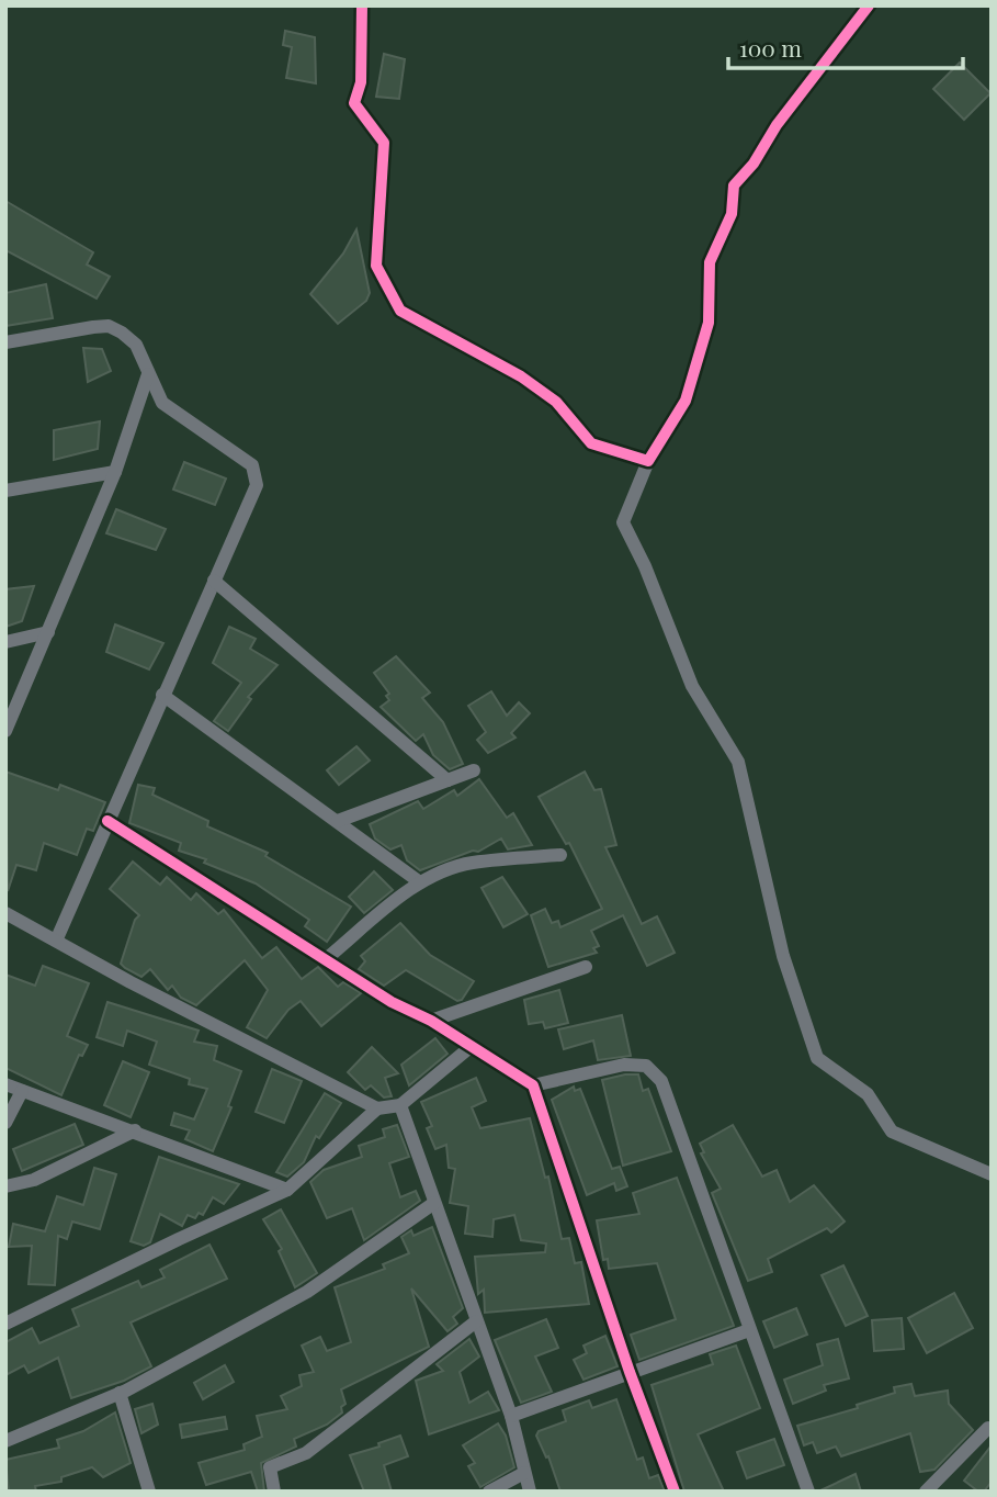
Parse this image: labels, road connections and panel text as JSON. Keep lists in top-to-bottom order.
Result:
{
  "scale_bar": "100 m"
}
